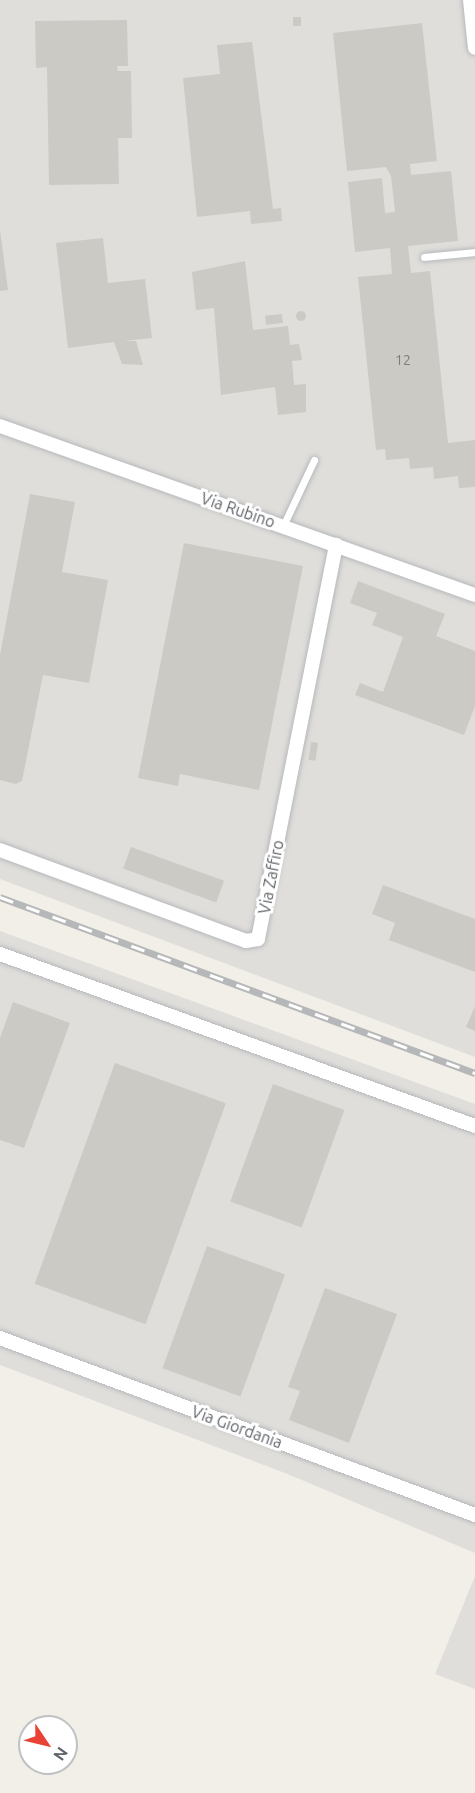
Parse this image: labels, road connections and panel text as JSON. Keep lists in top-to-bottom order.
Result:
{
  "streets": {
    "street": ["Via Rubino", "Via Zaffiro", "Via Giordania"]
  },
  "crossings": [
    ["Via Rubino", "Via Zaffiro"]
  ],
  "house_numbers": ["12"],
  "north": "bottom right"
}
